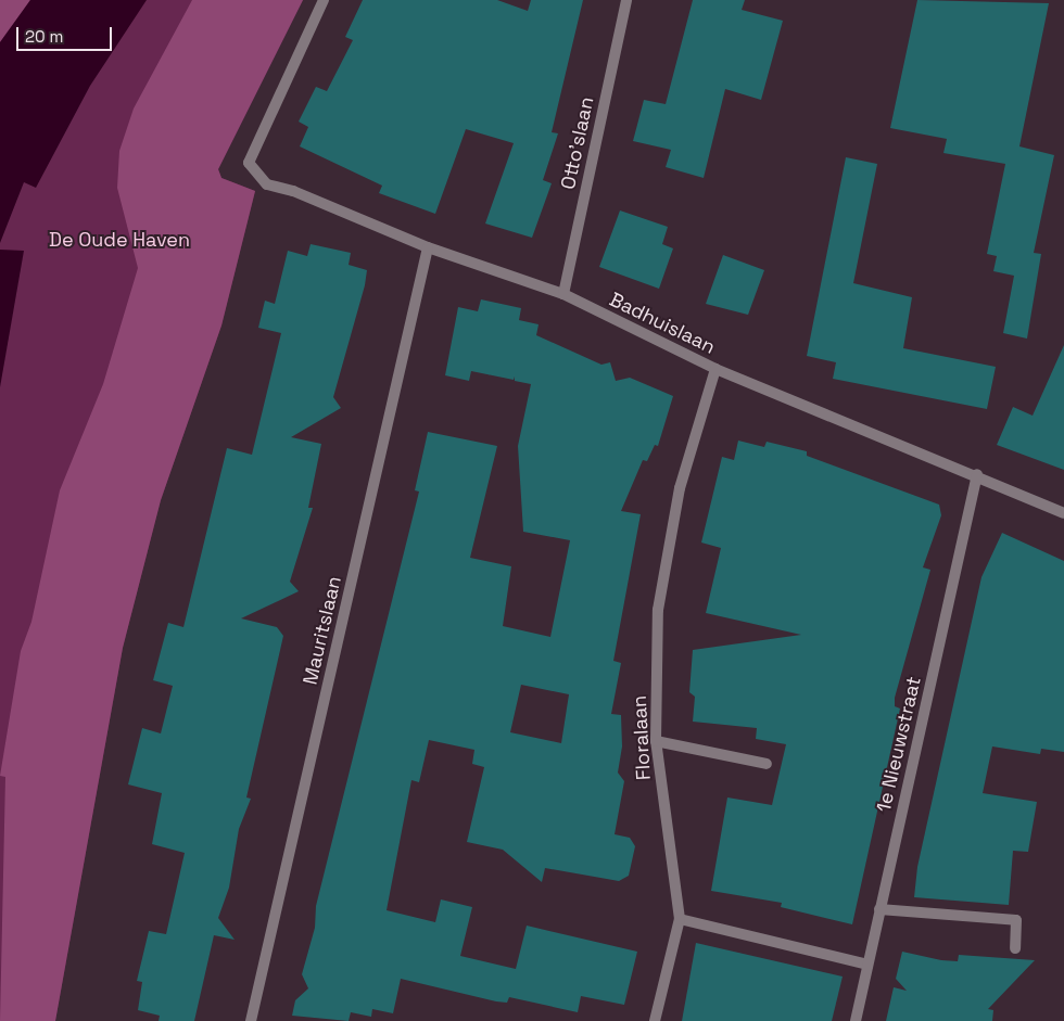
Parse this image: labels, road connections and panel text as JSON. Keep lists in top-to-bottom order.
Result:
{
  "streets": {
    "street": [
      "Otto'slaan",
      "Badhuislaan",
      "Mauritslaan",
      "Floralaan",
      "1e Nieuwstraat"
    ]
  },
  "crossings": [
    ["Otto'slaan", "Badhuislaan"],
    ["Badhuislaan", "Mauritslaan"],
    ["Badhuislaan", "Floralaan"],
    ["Badhuislaan", "1e Nieuwstraat"]
  ],
  "parks": ["De Oude Haven"],
  "scale_bar": "20 m"
}
